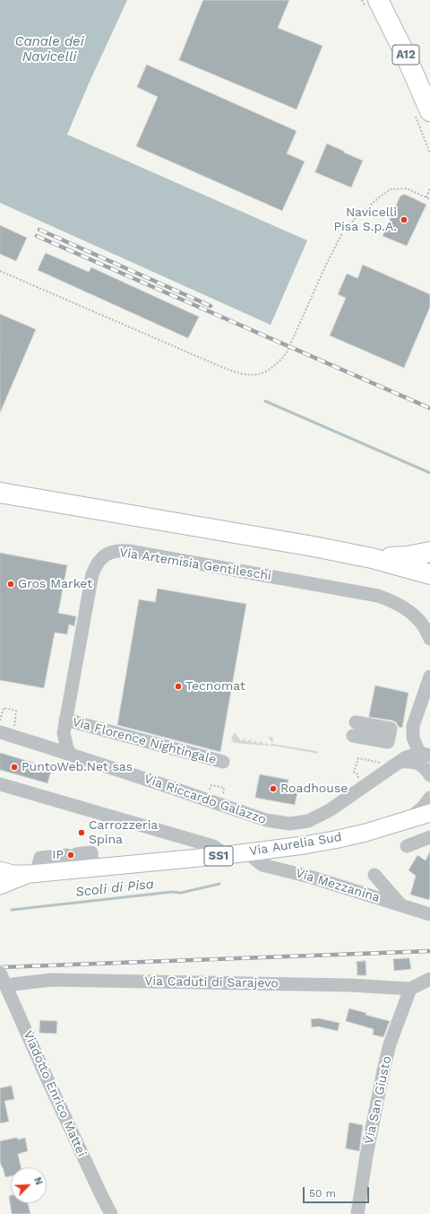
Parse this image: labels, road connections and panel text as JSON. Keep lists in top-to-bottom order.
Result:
{
  "streets": {
    "highway": ["A12"],
    "main road": ["Via Aurelia Sud", "SS1"],
    "street": [
      "Via Artemisia Gentileschi",
      "Via Florence Nightingale",
      "Via Riccardo Galazzo",
      "Via Mezzanina",
      "Via Caduti di Sarajevo",
      "Viadotto Enrico Mattei",
      "Via San Giusto"
    ]
  },
  "crossings": [
    ["Via Artemisia Gentileschi", "Via Florence Nightingale"],
    ["Via Aurelia Sud", "Via Mezzanina"],
    ["Via Caduti di Sarajevo", "Via San Giusto"]
  ],
  "water": ["Canale dei Navicelli", "Scoli di Pisa"],
  "places": [
    "Navicelli Pisa S.p.A.",
    "Gros Market",
    "Tecnomat",
    "PuntoWeb.Net sas",
    "Roadhouse",
    "Carrozzeria Spina",
    "IP"
  ],
  "scale_bar": "50 m",
  "north": "top right"
}
